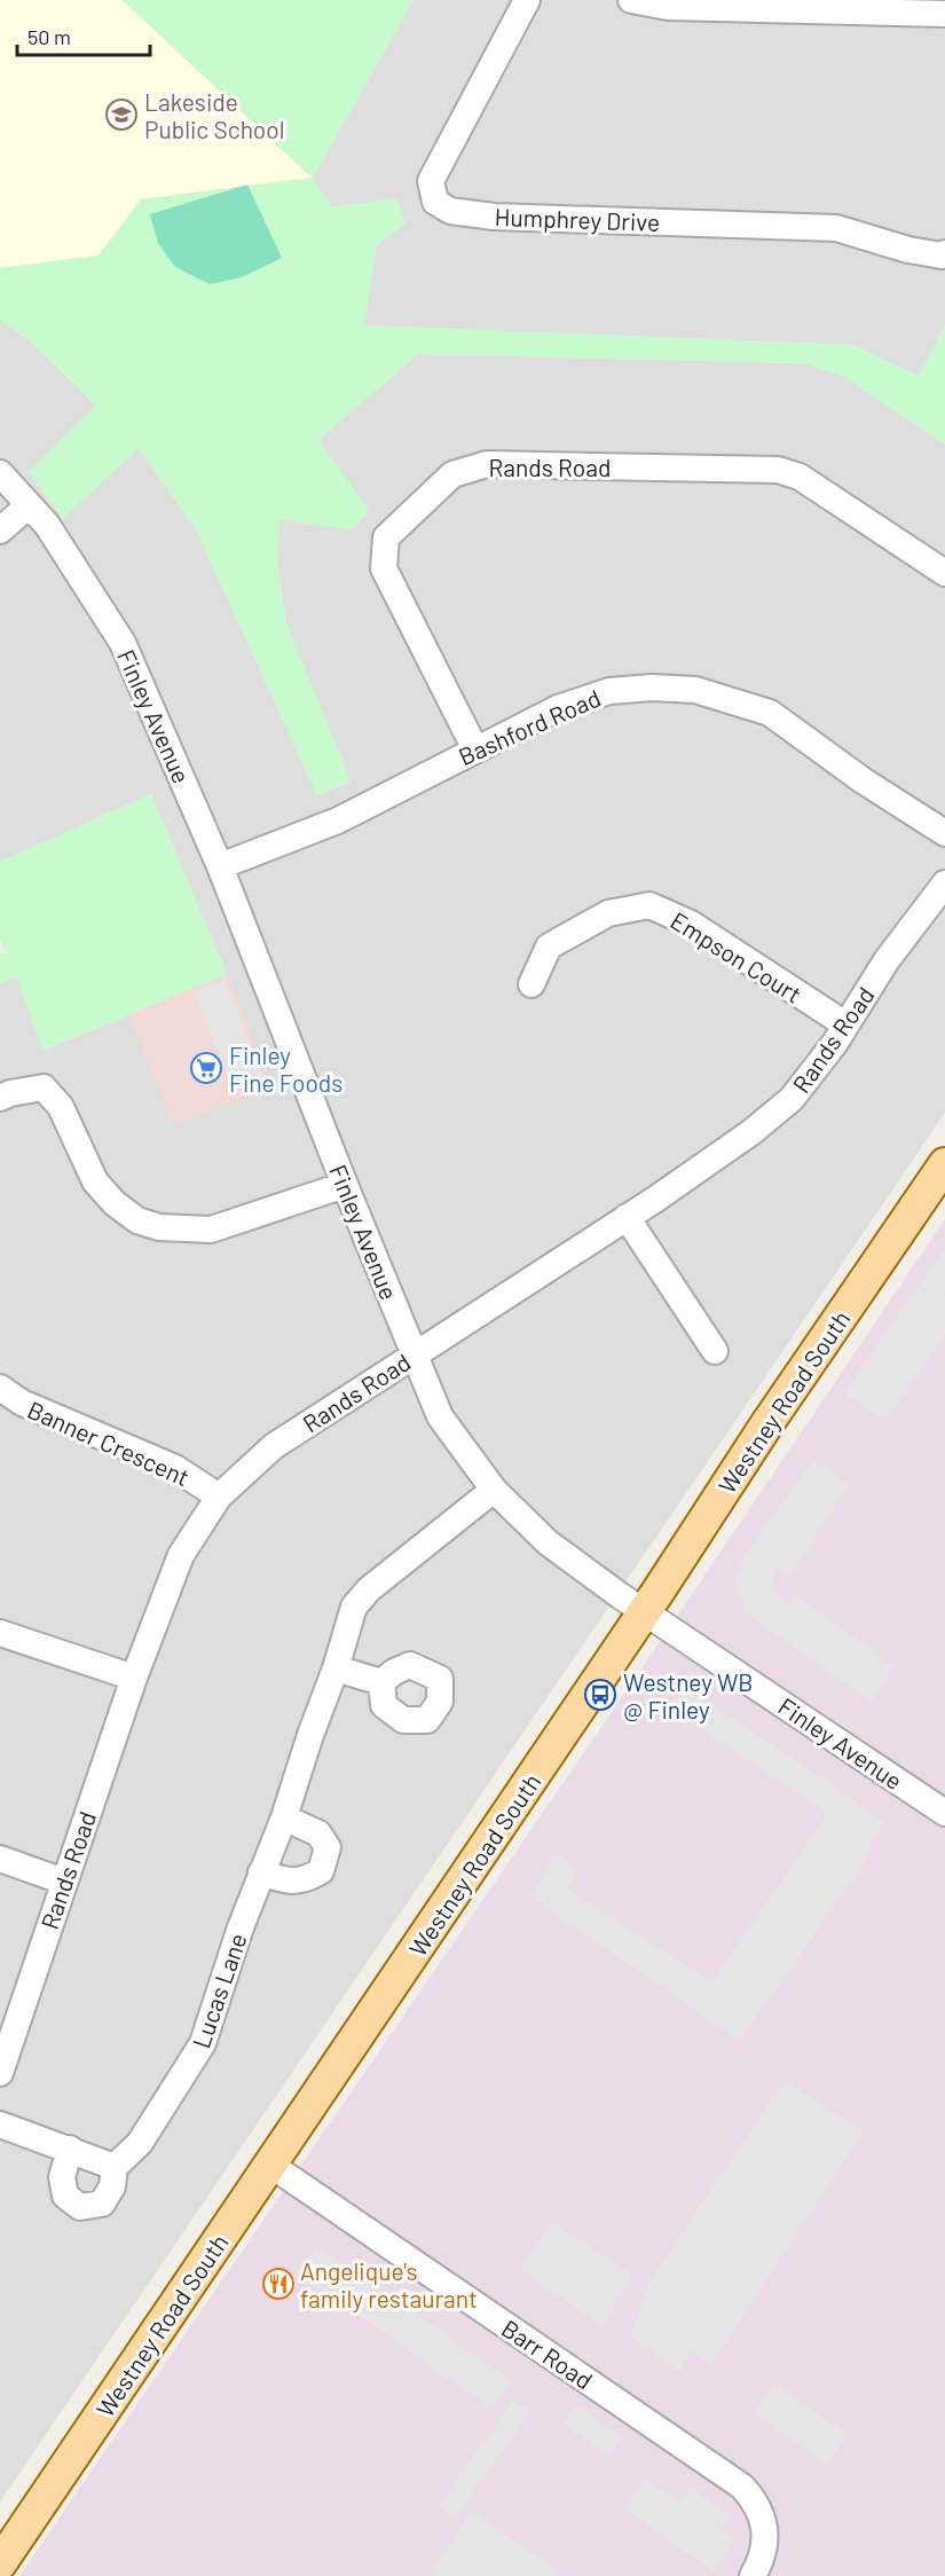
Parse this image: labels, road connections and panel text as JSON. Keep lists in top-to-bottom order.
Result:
{
  "streets": {
    "main road": ["Westney Road South"],
    "street": [
      "Humphrey Drive",
      "Rands Road",
      "Finley Avenue",
      "Bashford Road",
      "Empson Court",
      "Banner Crescent",
      "Lucas Lane",
      "Barr Road"
    ]
  },
  "crossings": [
    ["Rands Road", "Finley Avenue"],
    ["Rands Road", "Bashford Road"],
    ["Rands Road", "Empson Court"],
    ["Rands Road", "Banner Crescent"],
    ["Finley Avenue", "Bashford Road"],
    ["Finley Avenue", "Westney Road South"],
    ["Finley Avenue", "Lucas Lane"],
    ["Westney Road South", "Barr Road"]
  ],
  "places": {
    "school or university": ["Lakeside Public School"],
    "supermarket": ["Finley Fine Foods"],
    "bus stop": ["Westney WB @ Finley"],
    "restaurant": ["Angelique's family restaurant"]
  },
  "scale_bar": "50 m"
}
